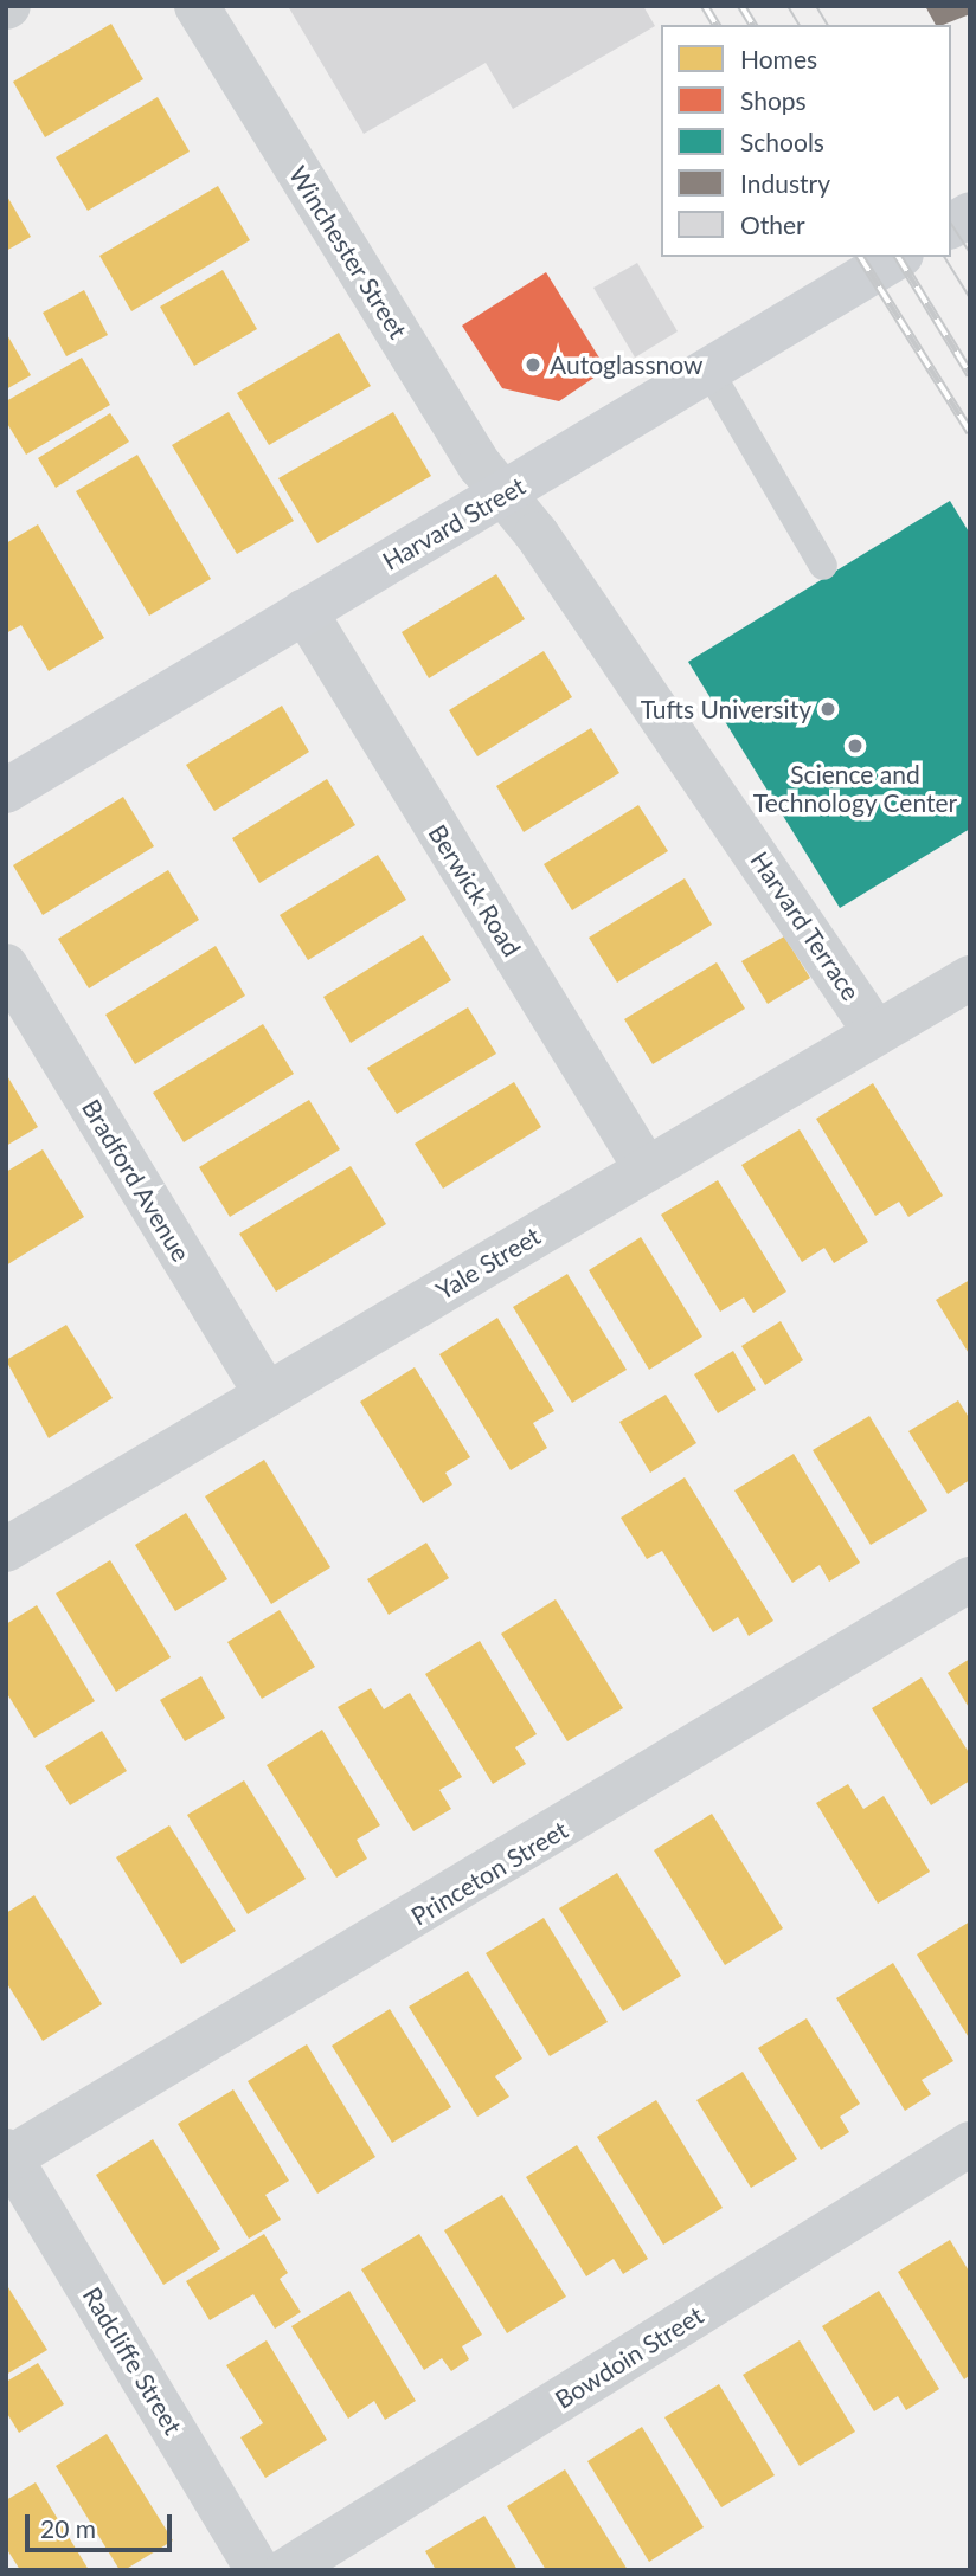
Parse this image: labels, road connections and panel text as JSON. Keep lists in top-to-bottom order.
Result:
{
  "streets": {
    "main road": ["Harvard Street"],
    "street": [
      "Winchester Street",
      "Berwick Road",
      "Harvard Terrace",
      "Bradford Avenue",
      "Yale Street",
      "Princeton Street",
      "Bowdoin Street",
      "Radcliffe Street"
    ]
  },
  "crossings": [
    ["Winchester Street", "Harvard Street"],
    ["Winchester Street", "Harvard Terrace"],
    ["Harvard Street", "Berwick Road"],
    ["Harvard Street", "Harvard Terrace"],
    ["Berwick Road", "Yale Street"],
    ["Harvard Terrace", "Yale Street"],
    ["Bradford Avenue", "Yale Street"],
    ["Princeton Street", "Radcliffe Street"]
  ],
  "places": ["Autoglassnow", "Tufts University", "Science and Technology Center"],
  "legend": [
    "Homes",
    "Shops",
    "Schools",
    "Industry",
    "Other"
  ],
  "scale_bar": "20 m"
}
